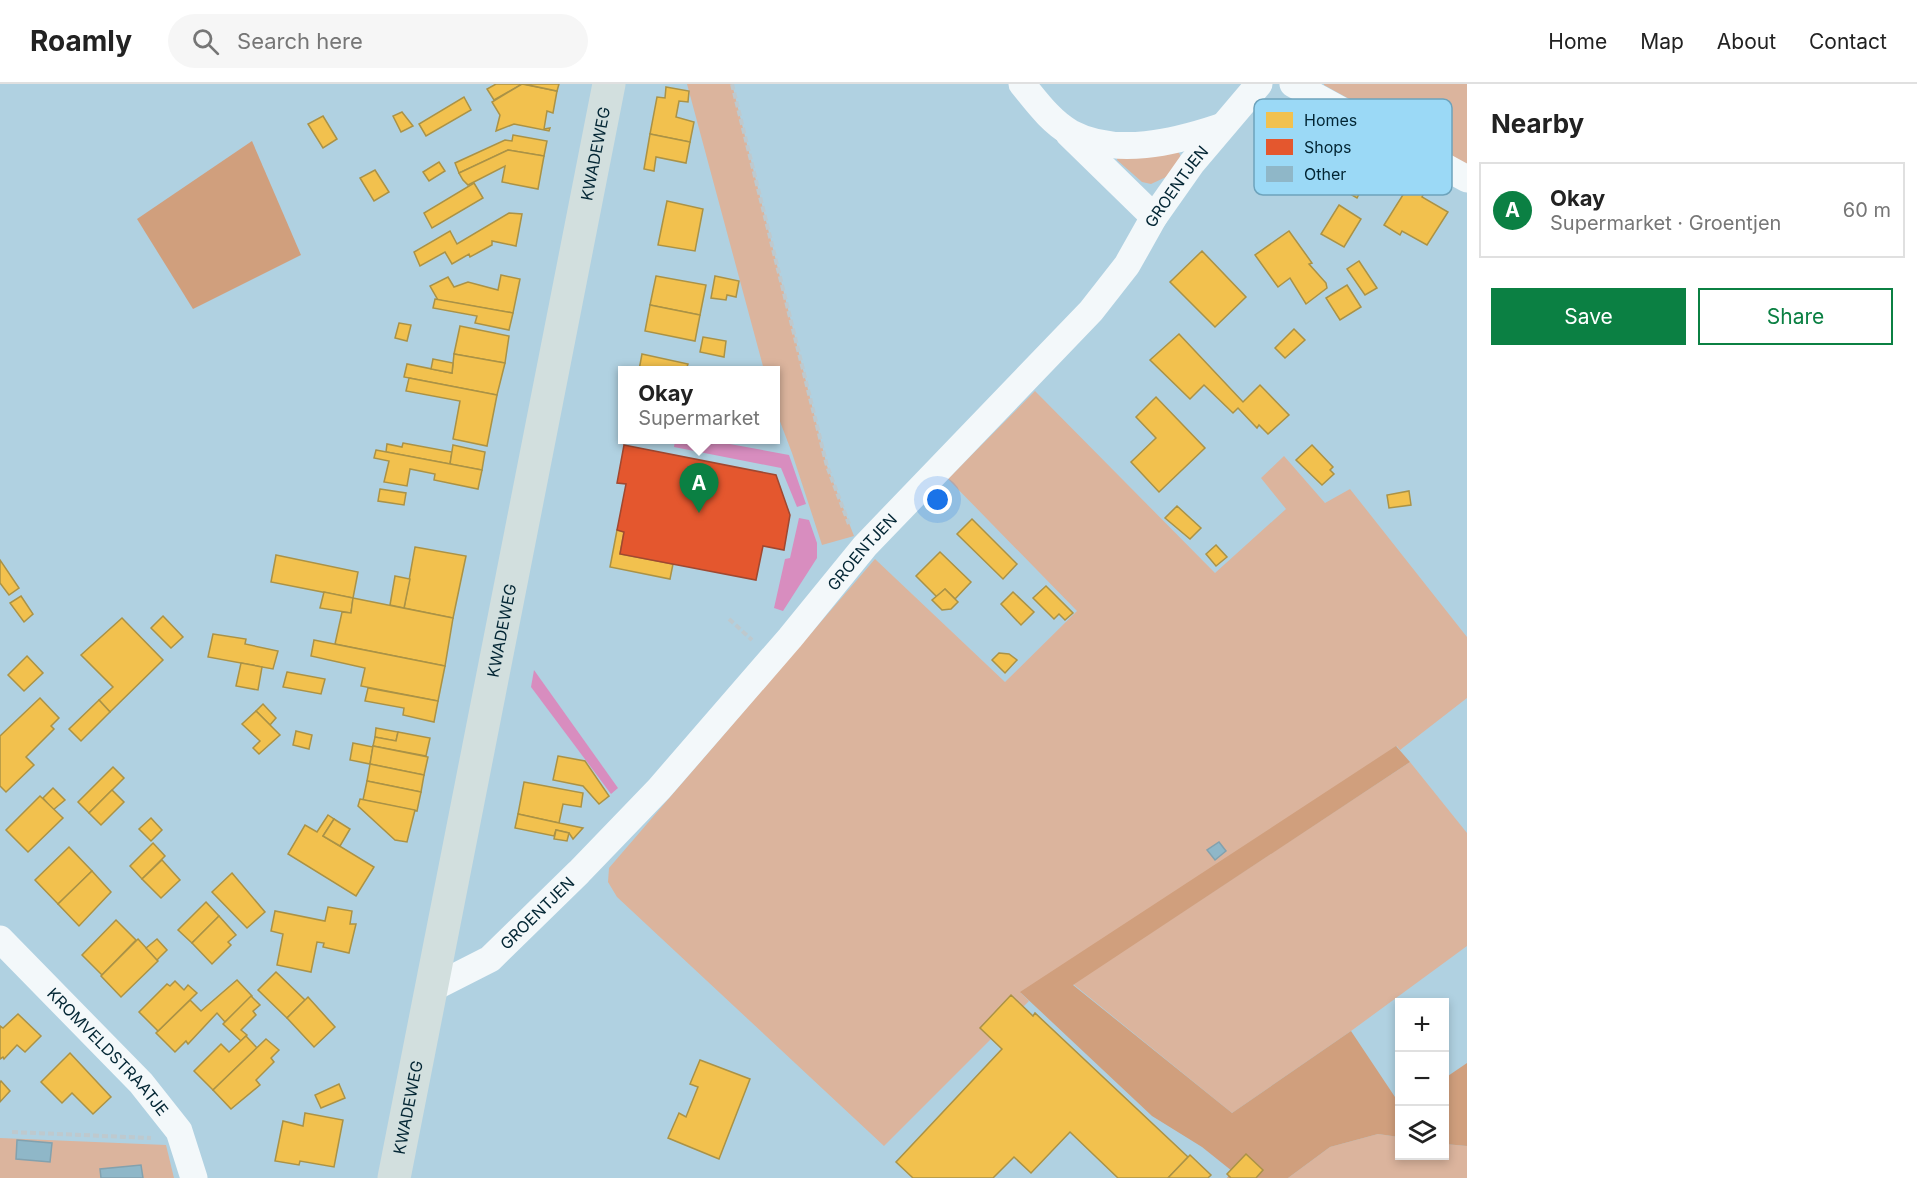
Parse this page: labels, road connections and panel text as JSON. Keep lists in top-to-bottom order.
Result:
{
  "streets": {
    "main road": ["KWADEWEG"],
    "street": ["GROENTJEN", "KROMVELDSTRAATJE"]
  },
  "crossings": [
    ["KWADEWEG", "GROENTJEN"]
  ],
  "legend": ["Homes", "Shops", "Other"],
  "page": {
    "header": "Roamly",
    "search": "Search here",
    "nav": [
      "Home",
      "Map",
      "About",
      "Contact"
    ],
    "heading": "Nearby",
    "list": [
      {
        "mark": "A",
        "name": "Okay",
        "note": "Supermarket · Groentjen",
        "value": "60 m"
      }
    ],
    "buttons": ["Save", "Share"],
    "popup": ["Okay", "Supermarket"],
    "pins": "A",
    "map_buttons": ["+", "−"]
  }
}
